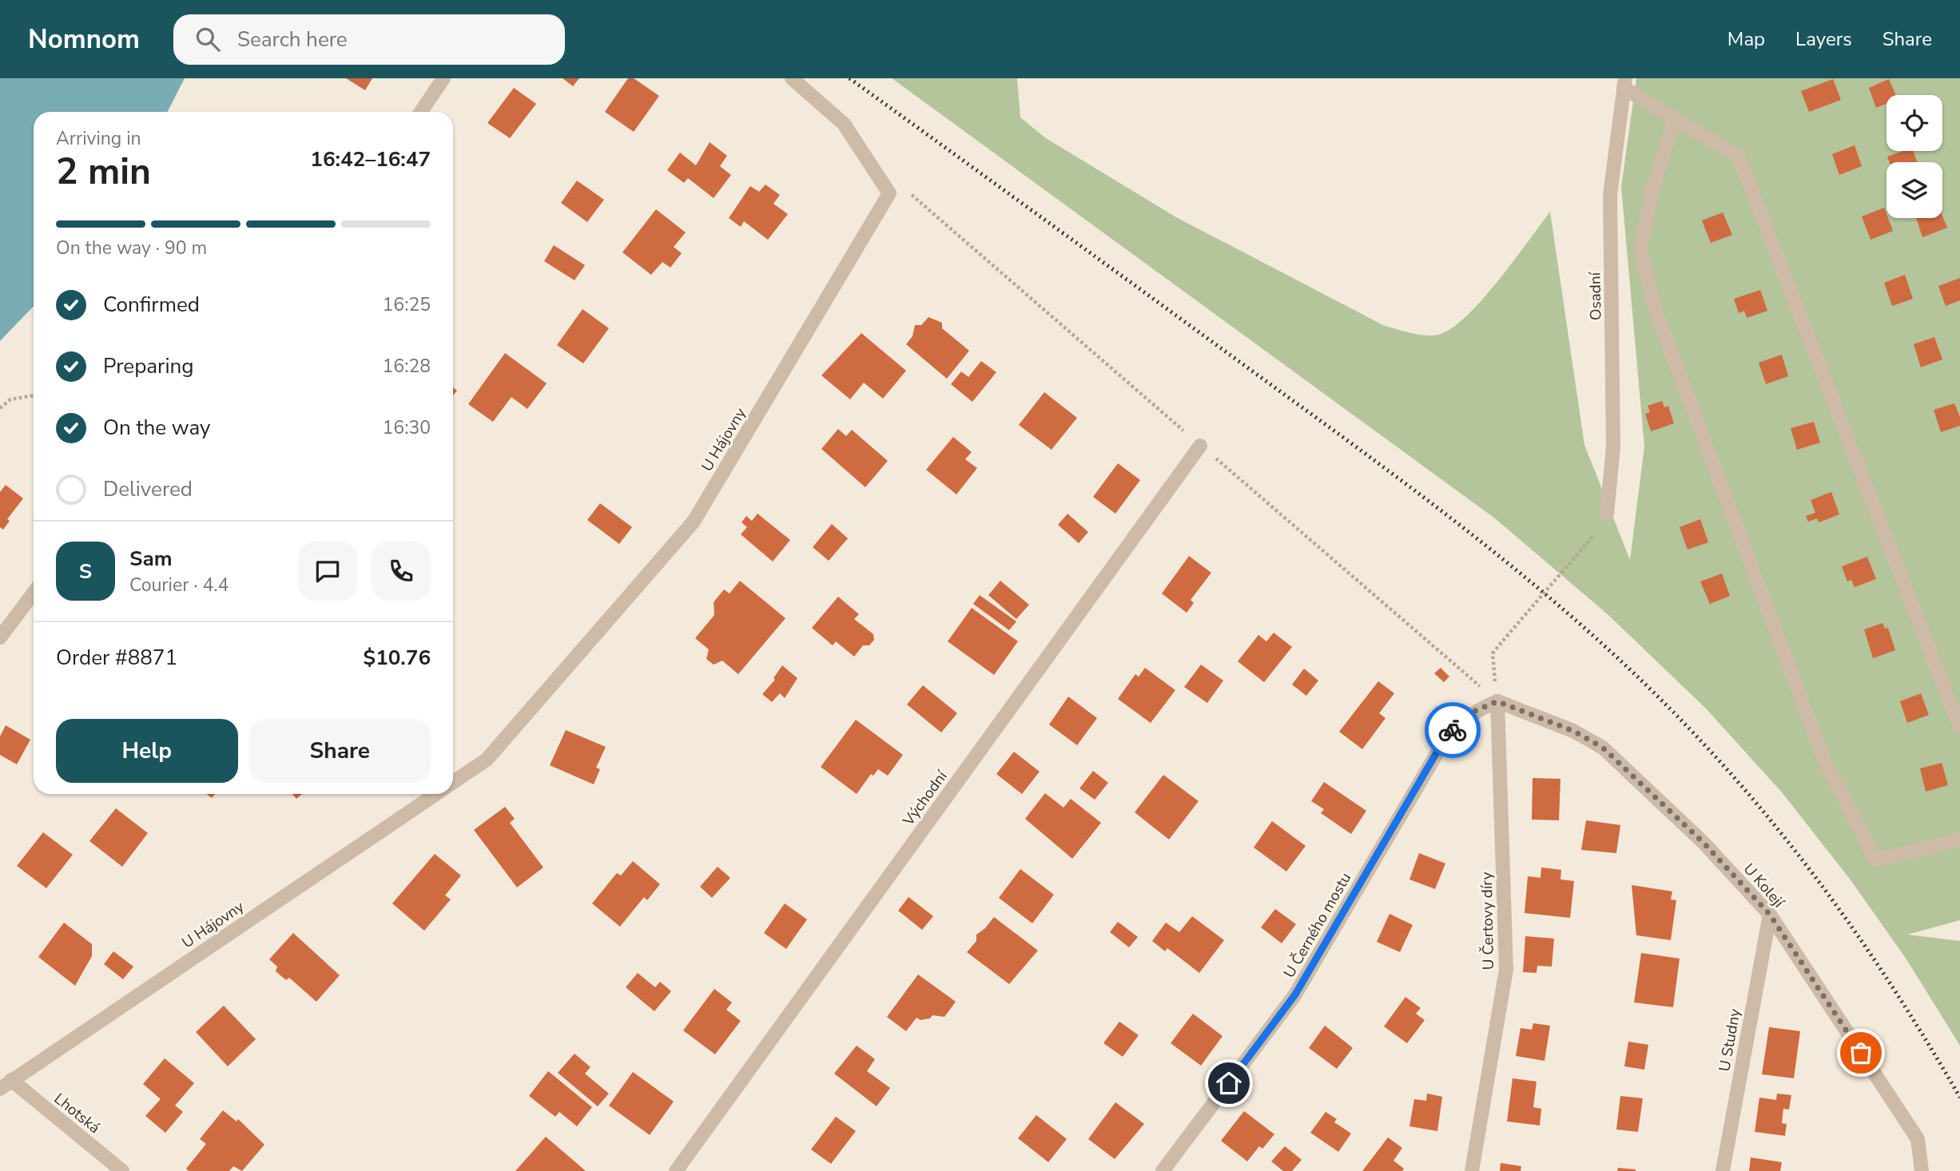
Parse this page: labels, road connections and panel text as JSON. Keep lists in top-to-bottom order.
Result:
{
  "streets": {
    "street": [
      "Osadní",
      "U Hájovny",
      "Východní",
      "U Kolejí",
      "U Čertovy díry",
      "U Černého mostu",
      "U Studny",
      "Lhotská"
    ]
  },
  "crossings": [
    ["U Hájovny", "Lhotská"],
    ["U Kolejí", "U Čertovy díry"],
    ["U Kolejí", "U Černého mostu"],
    ["U Kolejí", "U Studny"],
    ["U Čertovy díry", "U Černého mostu"]
  ],
  "page": {
    "header": "Nomnom",
    "search": "Search here",
    "nav": ["Map", "Layers", "Share"],
    "heading": ["2 min", "Arriving in", "16:42–16:47"],
    "panel": [
      "Sam",
      "Courier · 4.4",
      "Order #8871",
      "$10.76"
    ],
    "bar": "On the way · 90 m",
    "list": [
      ["Confirmed", "16:25"],
      ["Preparing", "16:28"],
      ["On the way", "16:30"],
      "Delivered"
    ],
    "round": "S",
    "buttons": ["Help", "Share"]
  }
}
